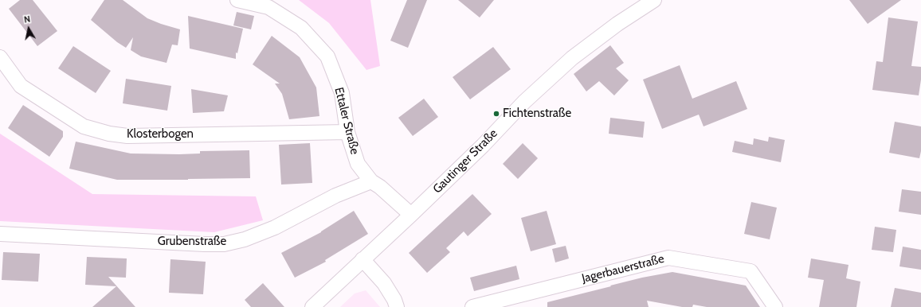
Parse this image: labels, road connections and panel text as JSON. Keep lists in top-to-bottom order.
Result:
{
  "streets": {
    "street": [
      "Ettaler Straße",
      "Klosterbogen",
      "Gautinger Straße",
      "Grubenstraße",
      "Jagerbauerstraße"
    ]
  },
  "crossings": [
    ["Ettaler Straße", "Klosterbogen"],
    ["Ettaler Straße", "Gautinger Straße"],
    ["Ettaler Straße", "Grubenstraße"]
  ],
  "places": ["Fichtenstraße"],
  "north": "top"
}
